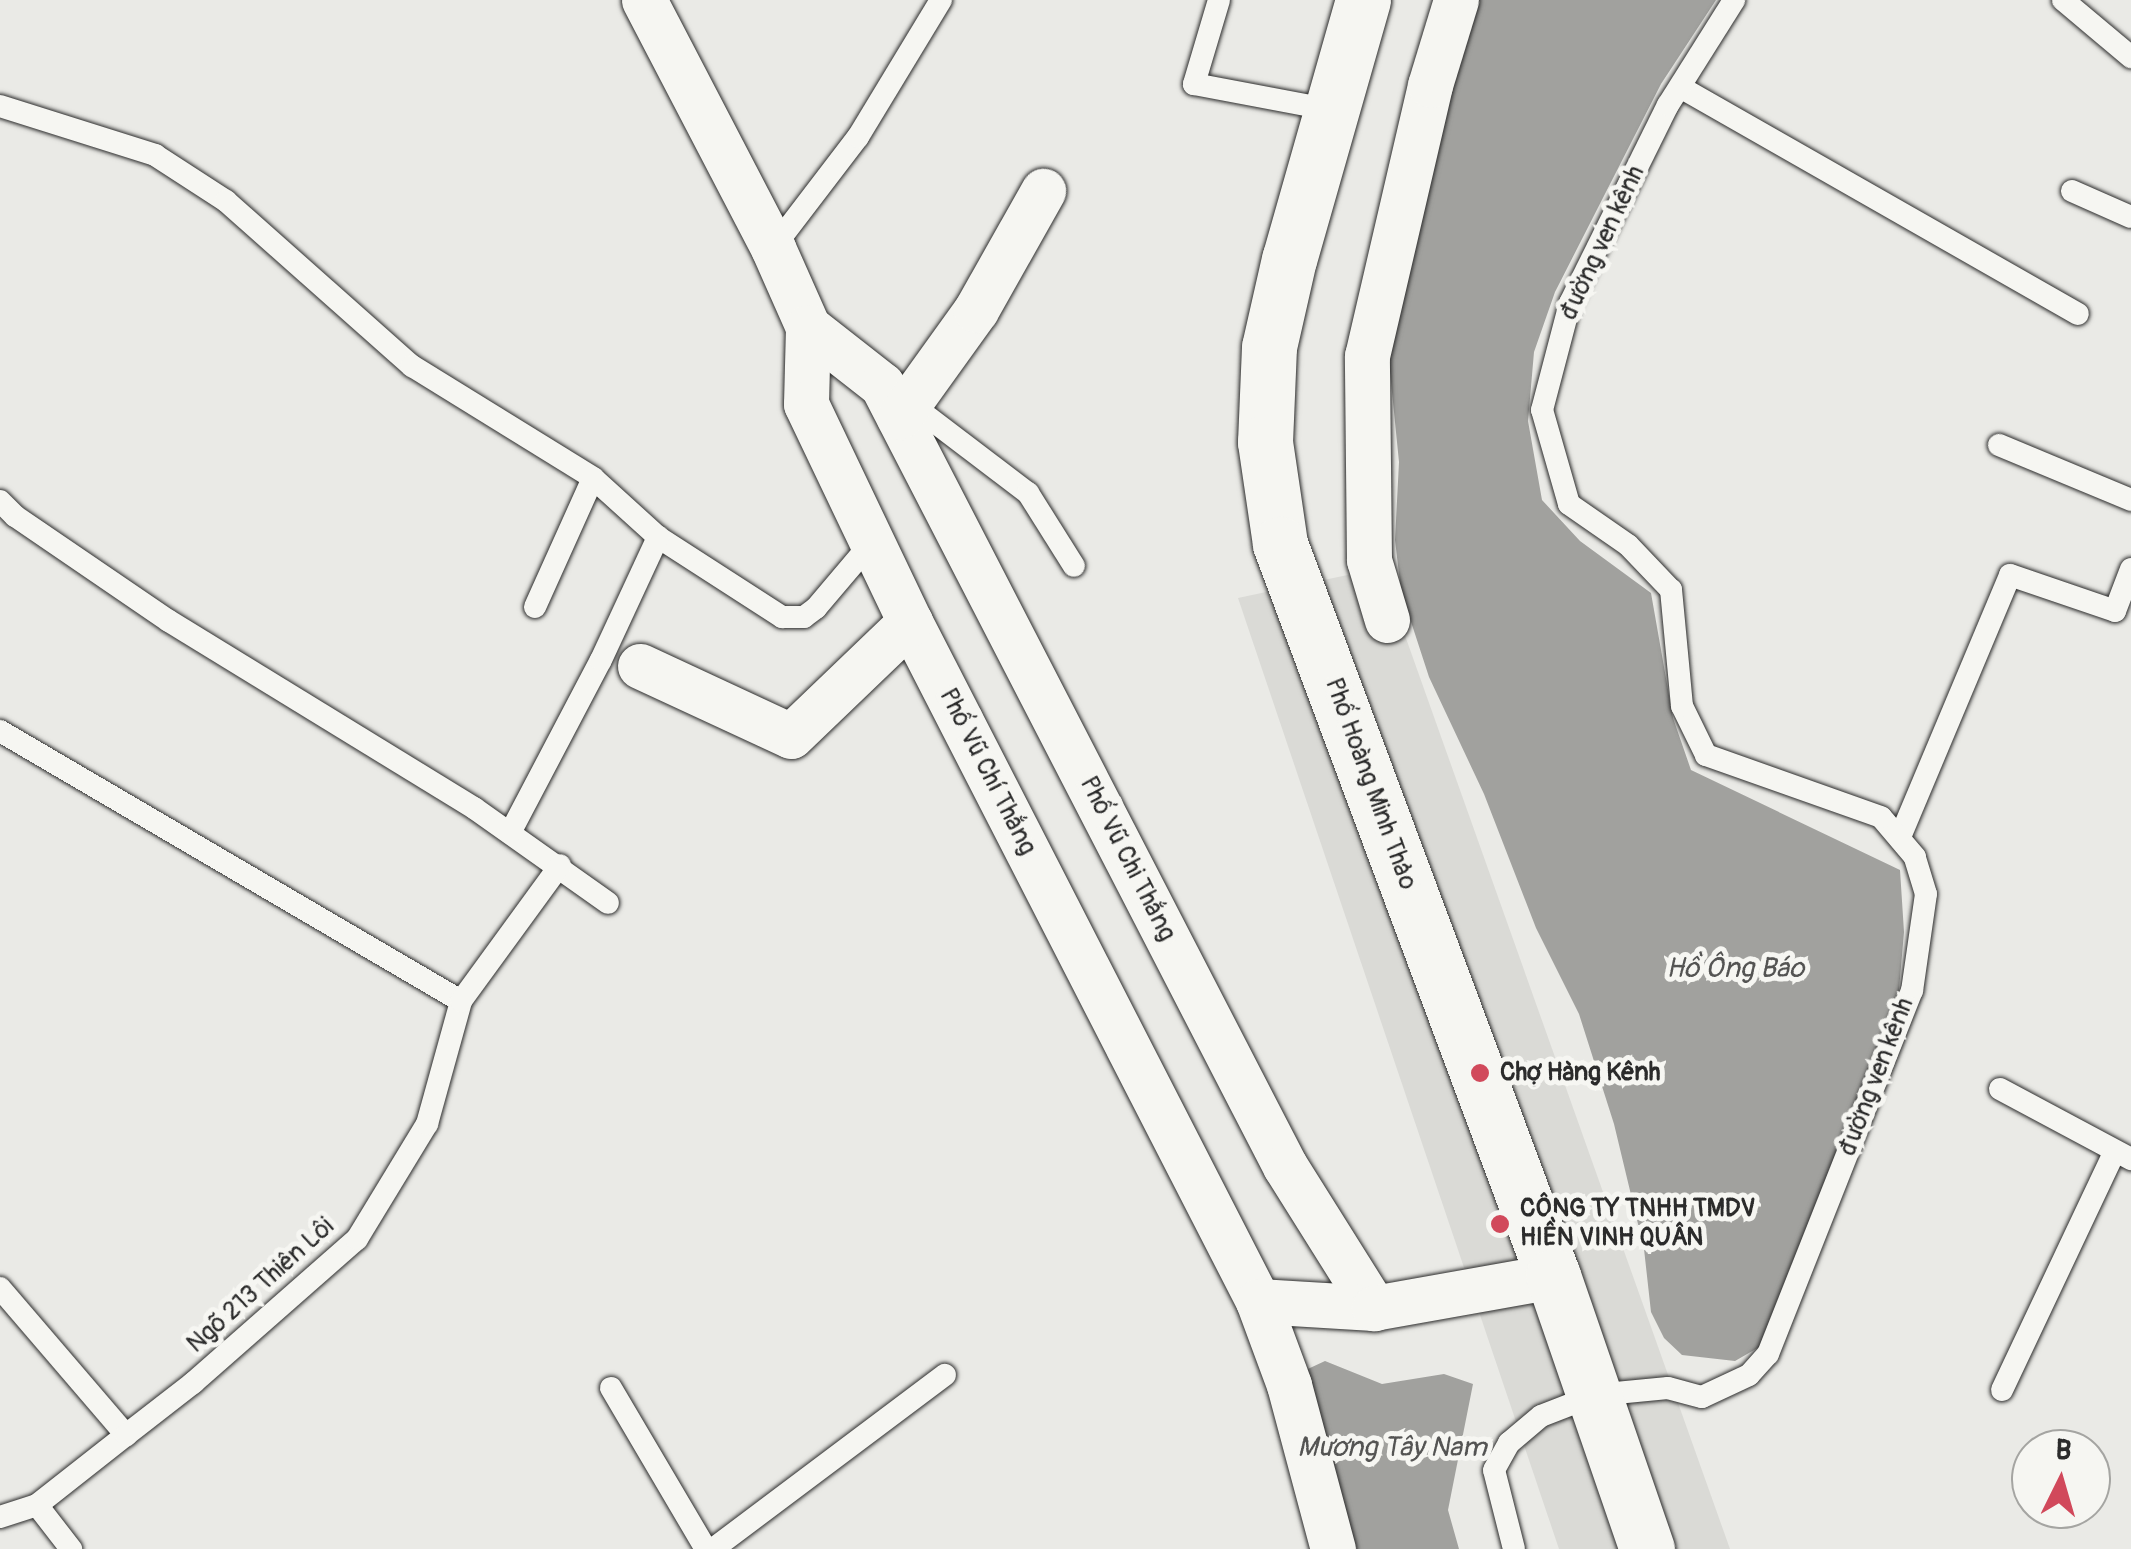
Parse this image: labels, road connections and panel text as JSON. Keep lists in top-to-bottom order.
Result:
{
  "streets": {
    "street": ["Phố Vũ Chí Thắng", "Phố Hoàng Minh Thảo", "Phố Vũ Chi Thắng"],
    "lane": ["đường ven kênh", "Ngõ 213 Thiên Lôi"]
  },
  "crossings": [
    ["đường ven kênh", "Phố Hoàng Minh Thảo"],
    ["Phố Vũ Chí Thắng", "Phố Vũ Chi Thắng"]
  ],
  "water": ["Hồ Ông Báo", "Mương Tây Nam"],
  "places": ["Chợ Hàng Kênh", "CÔNG TY TNHH TMDV HIỀN VINH QUÂN"],
  "north": "top"
}
